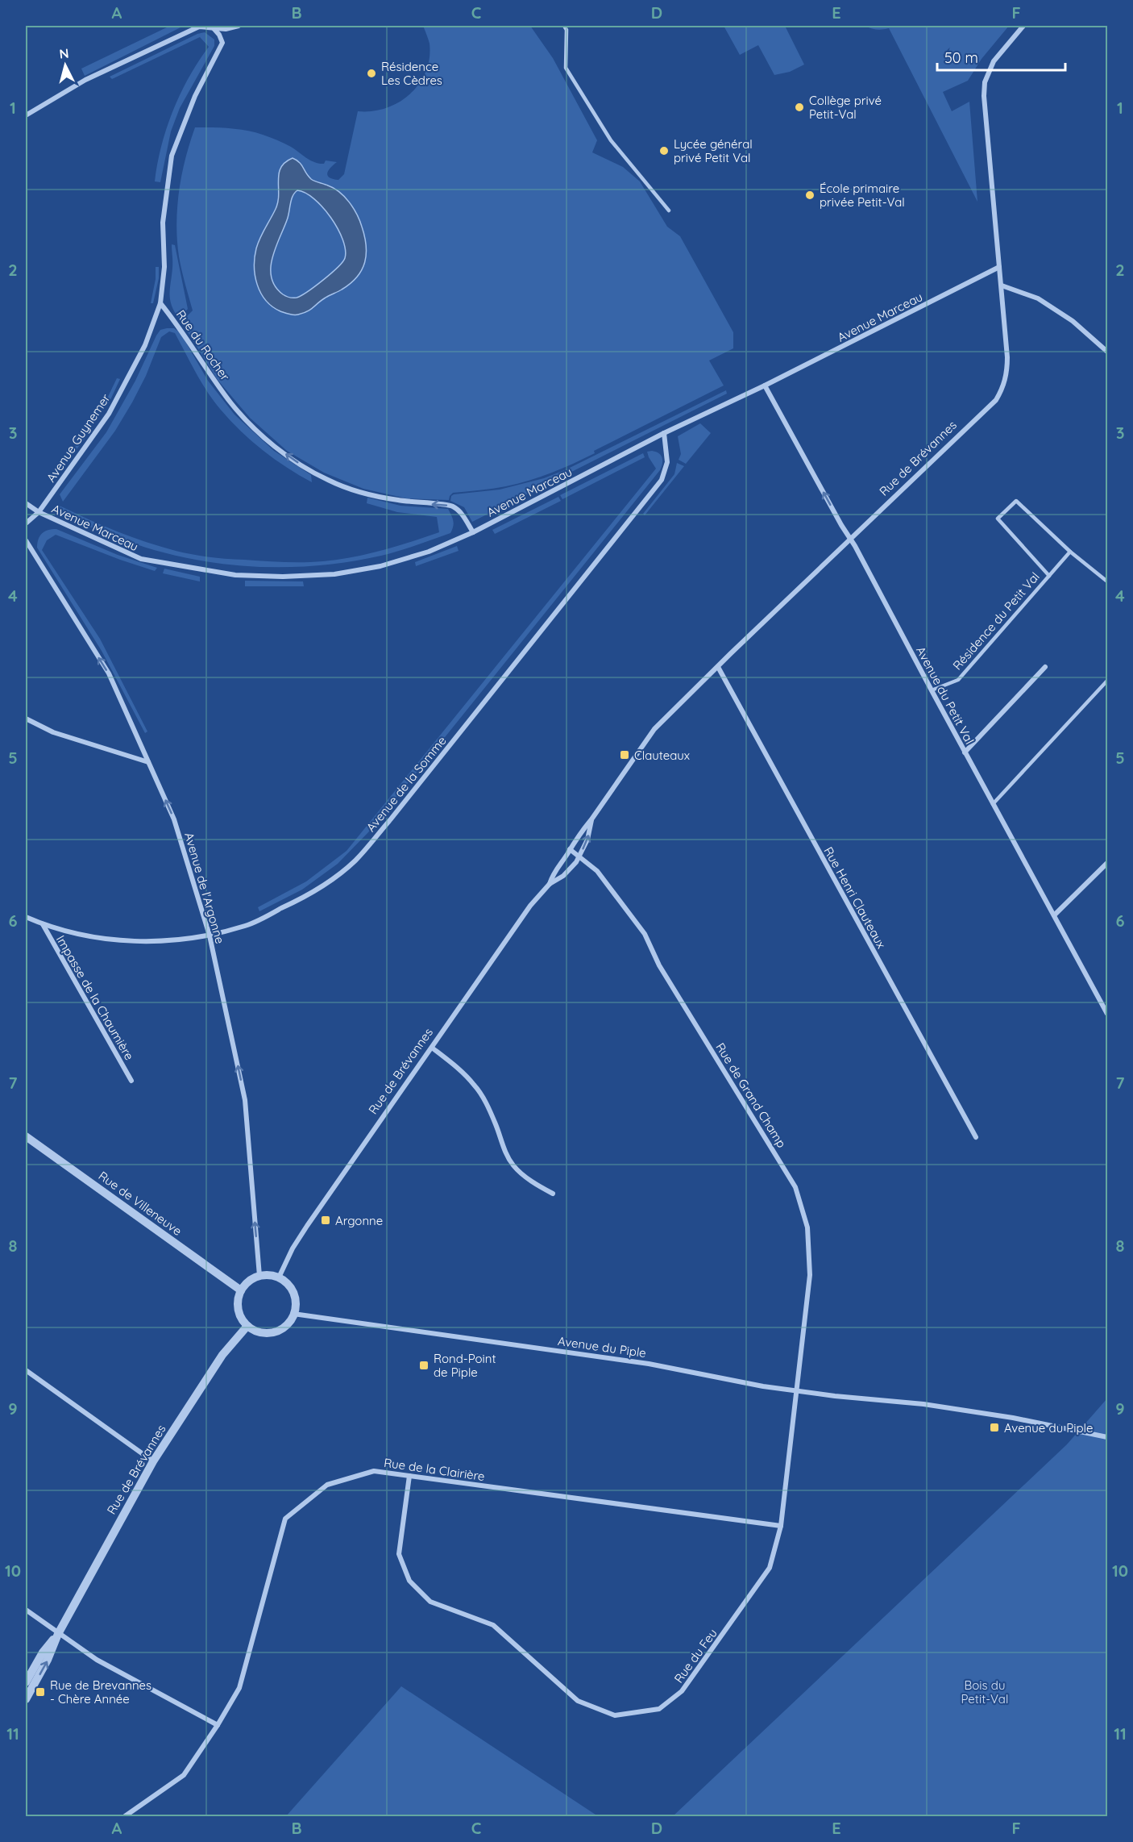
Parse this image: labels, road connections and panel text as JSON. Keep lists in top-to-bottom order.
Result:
{
  "streets": {
    "street": [
      "Avenue Marceau",
      "Rue du Rocher",
      "Avenue Guynemer",
      "Rue de Brévannes",
      "Avenue du Petit Val",
      "Avenue de la Somme",
      "Avenue de l'Argonne",
      "Rue Henri Clauteaux",
      "Impasse de la Chaumière",
      "Rue de Grand Champ",
      "Rue de Villeneuve",
      "Avenue du Piple",
      "Rue de la Clairière",
      "Rue du Feu"
    ],
    "lane": ["Résidence du Petit Val"]
  },
  "crossings": [
    ["Avenue Marceau", "Rue du Rocher"],
    ["Avenue Marceau", "Avenue Guynemer"],
    ["Avenue Marceau", "Rue de Brévannes"],
    ["Avenue Marceau", "Avenue du Petit Val"],
    ["Avenue Marceau", "Avenue de la Somme"],
    ["Rue du Rocher", "Avenue Guynemer"],
    ["Rue de Brévannes", "Avenue du Petit Val"],
    ["Rue de Brévannes", "Avenue de l'Argonne"],
    ["Rue de Brévannes", "Rue Henri Clauteaux"],
    ["Rue de Brévannes", "Rue de Grand Champ"],
    ["Rue de Brévannes", "Rue de Villeneuve"],
    ["Rue de Brévannes", "Avenue du Piple"],
    ["Résidence du Petit Val", "Avenue du Petit Val"],
    ["Avenue de la Somme", "Avenue de l'Argonne"],
    ["Avenue de la Somme", "Impasse de la Chaumière"],
    ["Avenue de l'Argonne", "Rue de Villeneuve"],
    ["Avenue de l'Argonne", "Avenue du Piple"],
    ["Rue de Grand Champ", "Avenue du Piple"],
    ["Rue de Grand Champ", "Rue du Feu"],
    ["Rue de Villeneuve", "Avenue du Piple"],
    ["Avenue du Piple", "Rue du Feu"],
    ["Rue de la Clairière", "Rue du Feu"]
  ],
  "one_way": ["Rue du Rocher", "Avenue de l'Argonne"],
  "parks": ["Bois du Petit-Val"],
  "places": {
    "other": [
      "Résidence Les Cèdres",
      "Collège privé Petit-Val",
      "Lycée général privé Petit Val",
      "École primaire privée Petit-Val"
    ],
    "transit": [
      "Clauteaux",
      "Argonne",
      "Rond-Point de Piple",
      "Avenue du Piple",
      "Rue de Brevannes - Chère Année"
    ]
  },
  "scale_bar": "50 m",
  "north": "top",
  "grid": {
    "columns": [
      "A",
      "B",
      "C",
      "D",
      "E",
      "F"
    ],
    "rows": [
      "1",
      "2",
      "3",
      "4",
      "5",
      "6",
      "7",
      "8",
      "9",
      "10",
      "11"
    ]
  }
}
